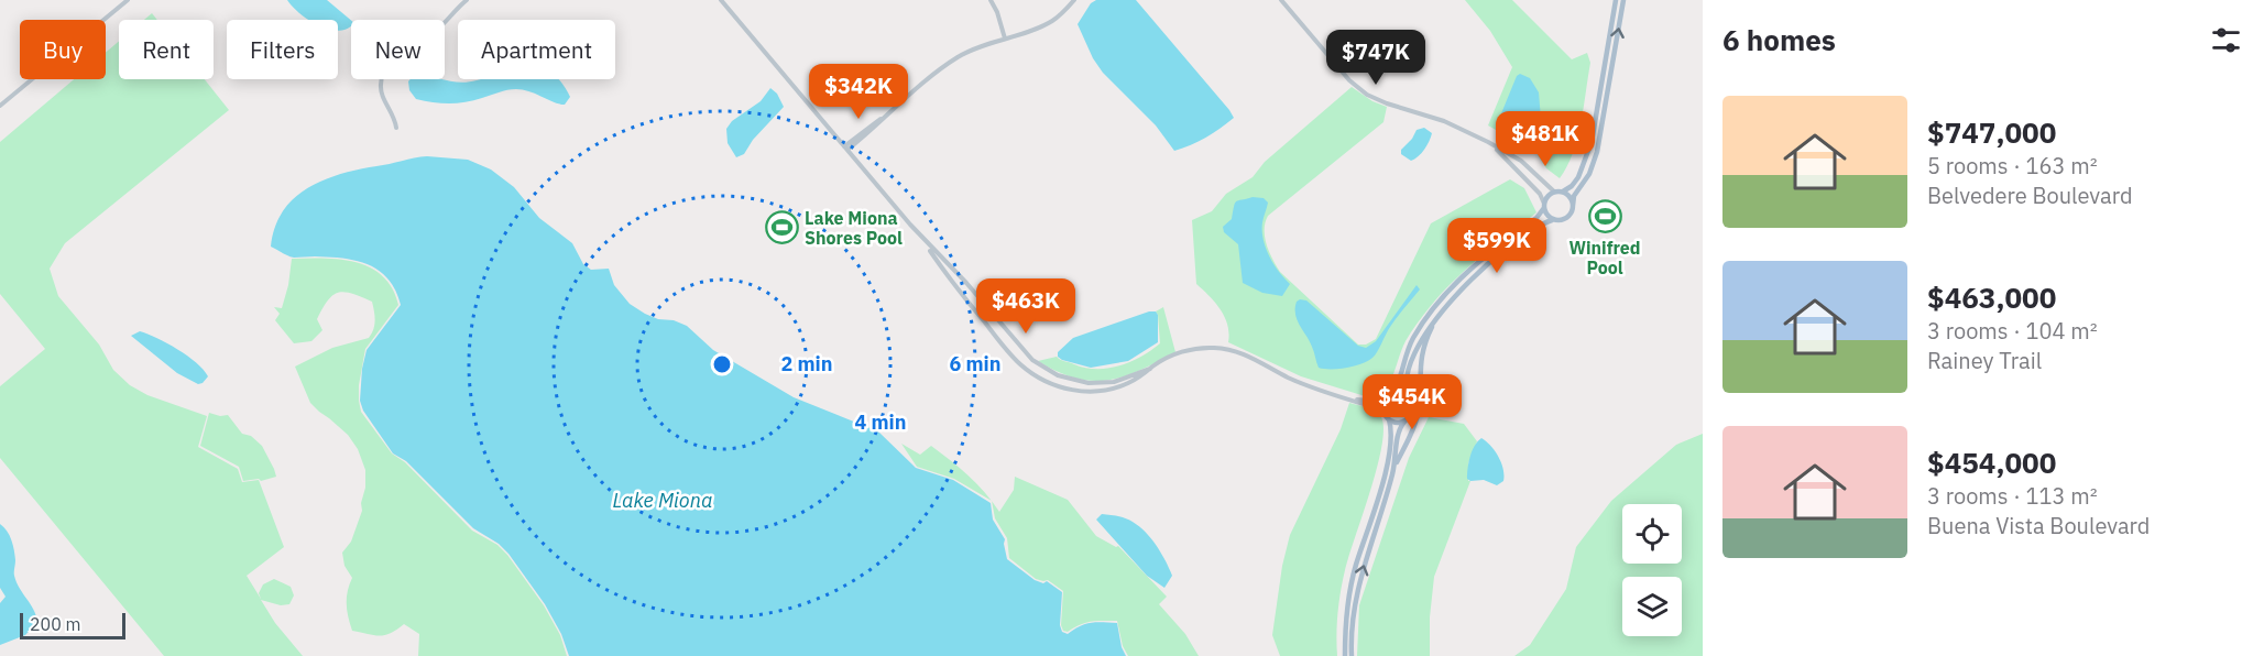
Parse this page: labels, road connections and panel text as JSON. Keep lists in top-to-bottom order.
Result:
{
  "water": ["Lake Miona"],
  "places": {
    "sports": ["Winifred Pool", "Lake Miona Shores Pool"]
  },
  "scale_bar": "200 m",
  "page": {
    "heading": "6 homes",
    "chip": [
      "Buy",
      "Rent",
      "Filters",
      "New",
      "Apartment"
    ],
    "price": [
      "$747K",
      "$342K",
      "$481K",
      "$599K",
      "$463K",
      "$454K"
    ],
    "list": [
      {
        "name": "$747,000",
        "note": "5 rooms · 163 m² · Belvedere Boulevard"
      },
      {
        "name": "$463,000",
        "note": "3 rooms · 104 m² · Rainey Trail"
      },
      {
        "name": "$454,000",
        "note": "3 rooms · 113 m² · Buena Vista Boulevard"
      }
    ],
    "scale": "200 m"
  },
  "rings": ["2 min", "6 min", "4 min"]
}
